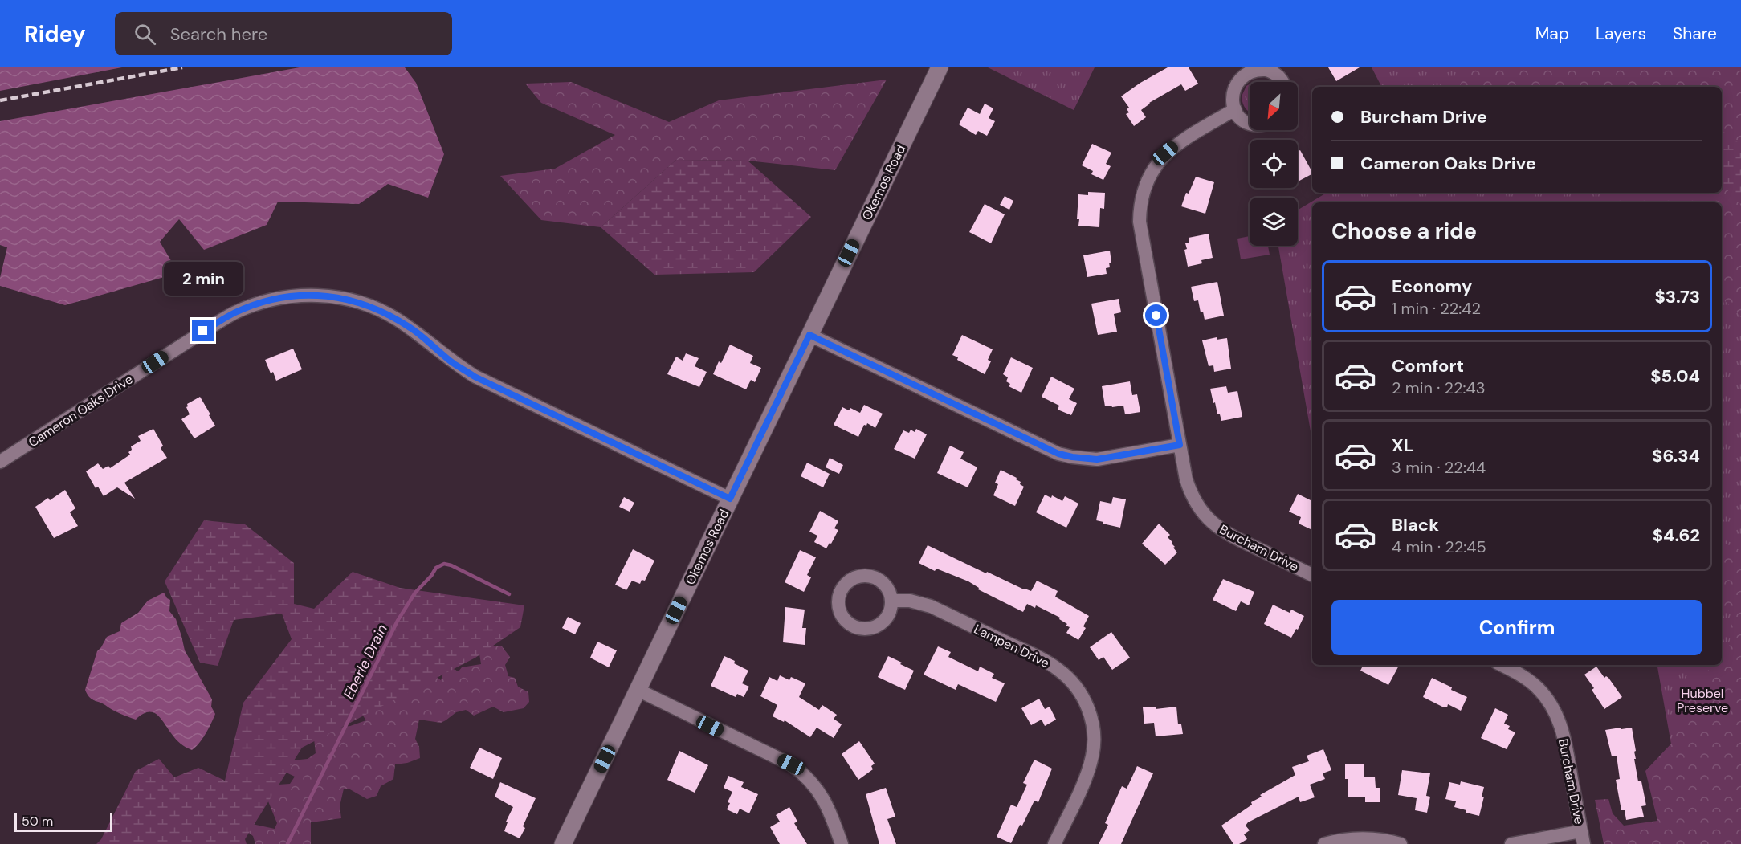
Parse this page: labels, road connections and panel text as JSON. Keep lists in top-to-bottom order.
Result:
{
  "streets": {
    "street": [
      "Okemos Road",
      "Cameron Oaks Drive",
      "Burcham Drive",
      "Lampen Drive"
    ]
  },
  "crossings": [
    ["Okemos Road", "Cameron Oaks Drive"]
  ],
  "water": ["Eberle Drain"],
  "parks": ["Hubbel Preserve"],
  "scale_bar": "50 m",
  "north": "bottom left",
  "page": {
    "header": "Ridey",
    "search": "Search here",
    "nav": ["Map", "Layers", "Share"],
    "banner": ["Burcham Drive", "Cameron Oaks Drive"],
    "heading": "Choose a ride",
    "list": [
      {
        "name": "Economy",
        "note": "1 min · 22:42",
        "value": "$3.73"
      },
      {
        "name": "Comfort",
        "note": "2 min · 22:43",
        "value": "$5.04"
      },
      {
        "name": "XL",
        "note": "3 min · 22:44",
        "value": "$6.34"
      },
      {
        "name": "Black",
        "note": "4 min · 22:45",
        "value": "$4.62"
      }
    ],
    "bubble": "2 min",
    "buttons": "Confirm",
    "scale": "50 m"
  }
}
